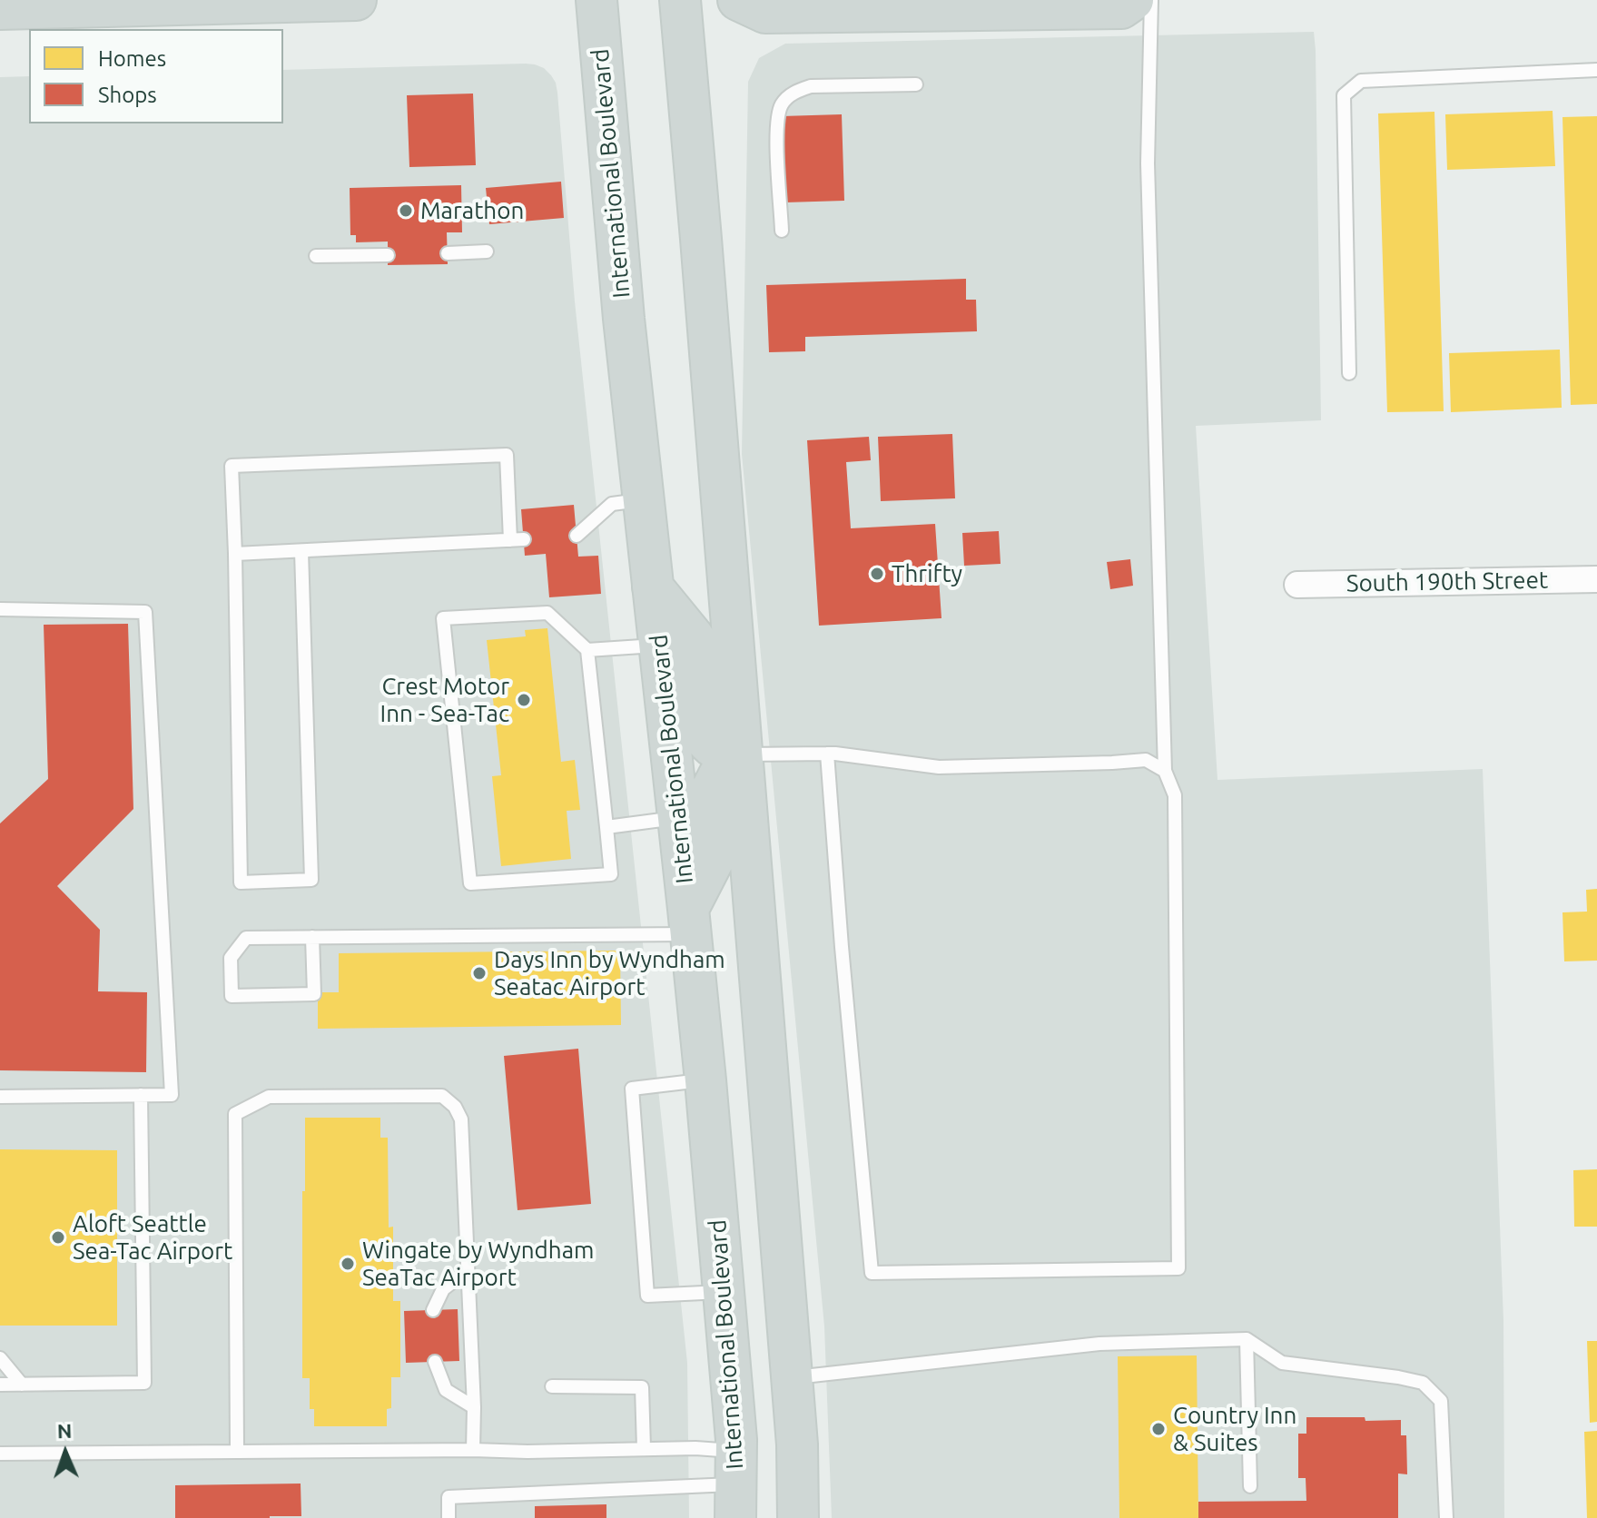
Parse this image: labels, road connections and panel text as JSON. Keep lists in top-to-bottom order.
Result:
{
  "streets": {
    "main road": ["International Boulevard"],
    "street": ["South 190th Street"]
  },
  "places": [
    "Marathon",
    "Thrifty",
    "Crest Motor Inn - Sea-Tac",
    "Days Inn by Wyndham Seatac Airport",
    "Aloft Seattle Sea-Tac Airport",
    "Wingate by Wyndham SeaTac Airport",
    "Country Inn & Suites"
  ],
  "legend": ["Homes", "Shops"],
  "north": "top"
}
